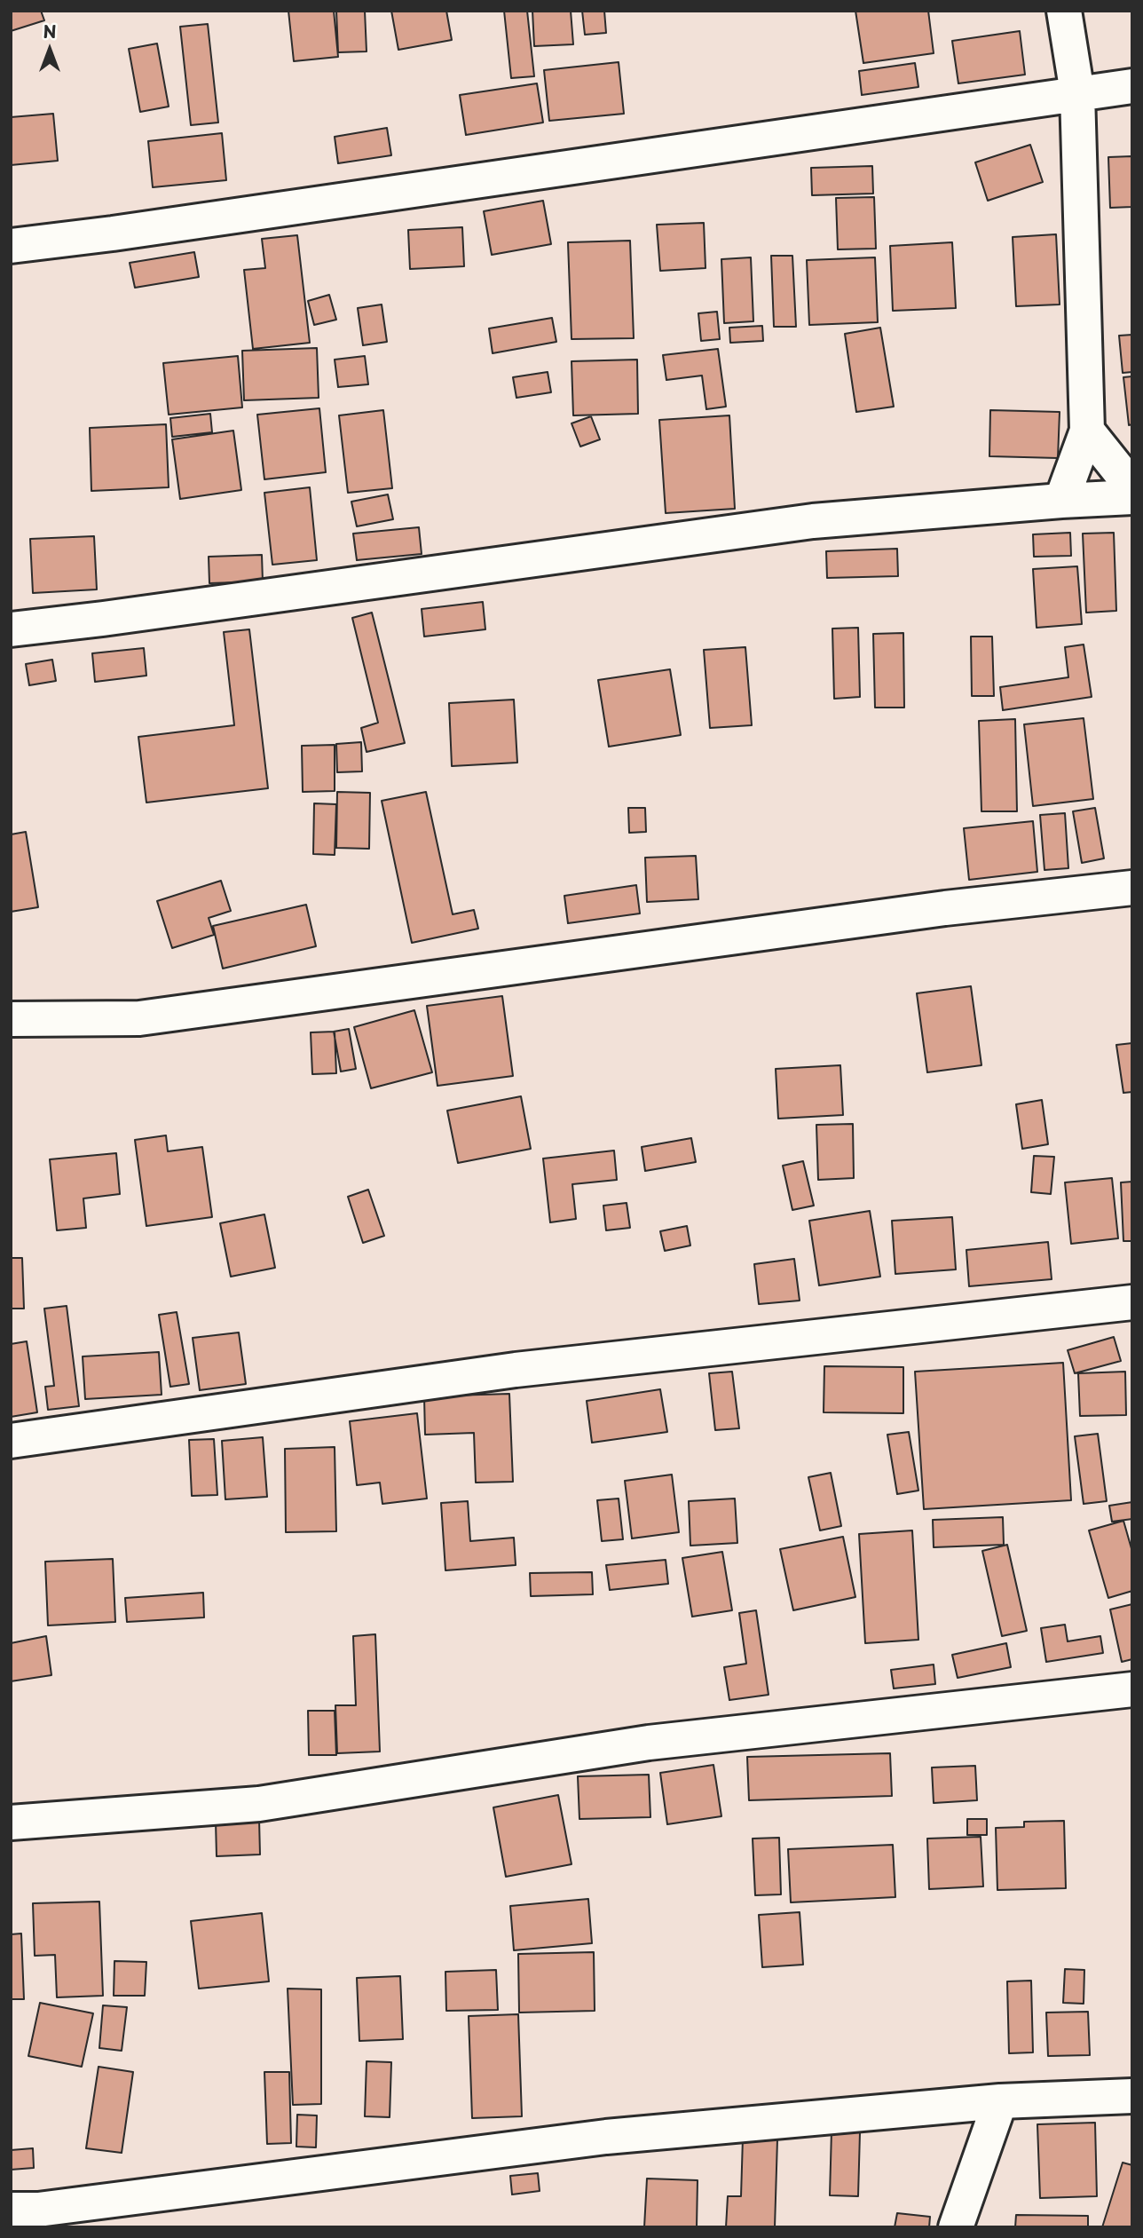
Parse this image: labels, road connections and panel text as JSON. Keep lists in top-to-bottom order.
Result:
{
  "north": "top"
}
